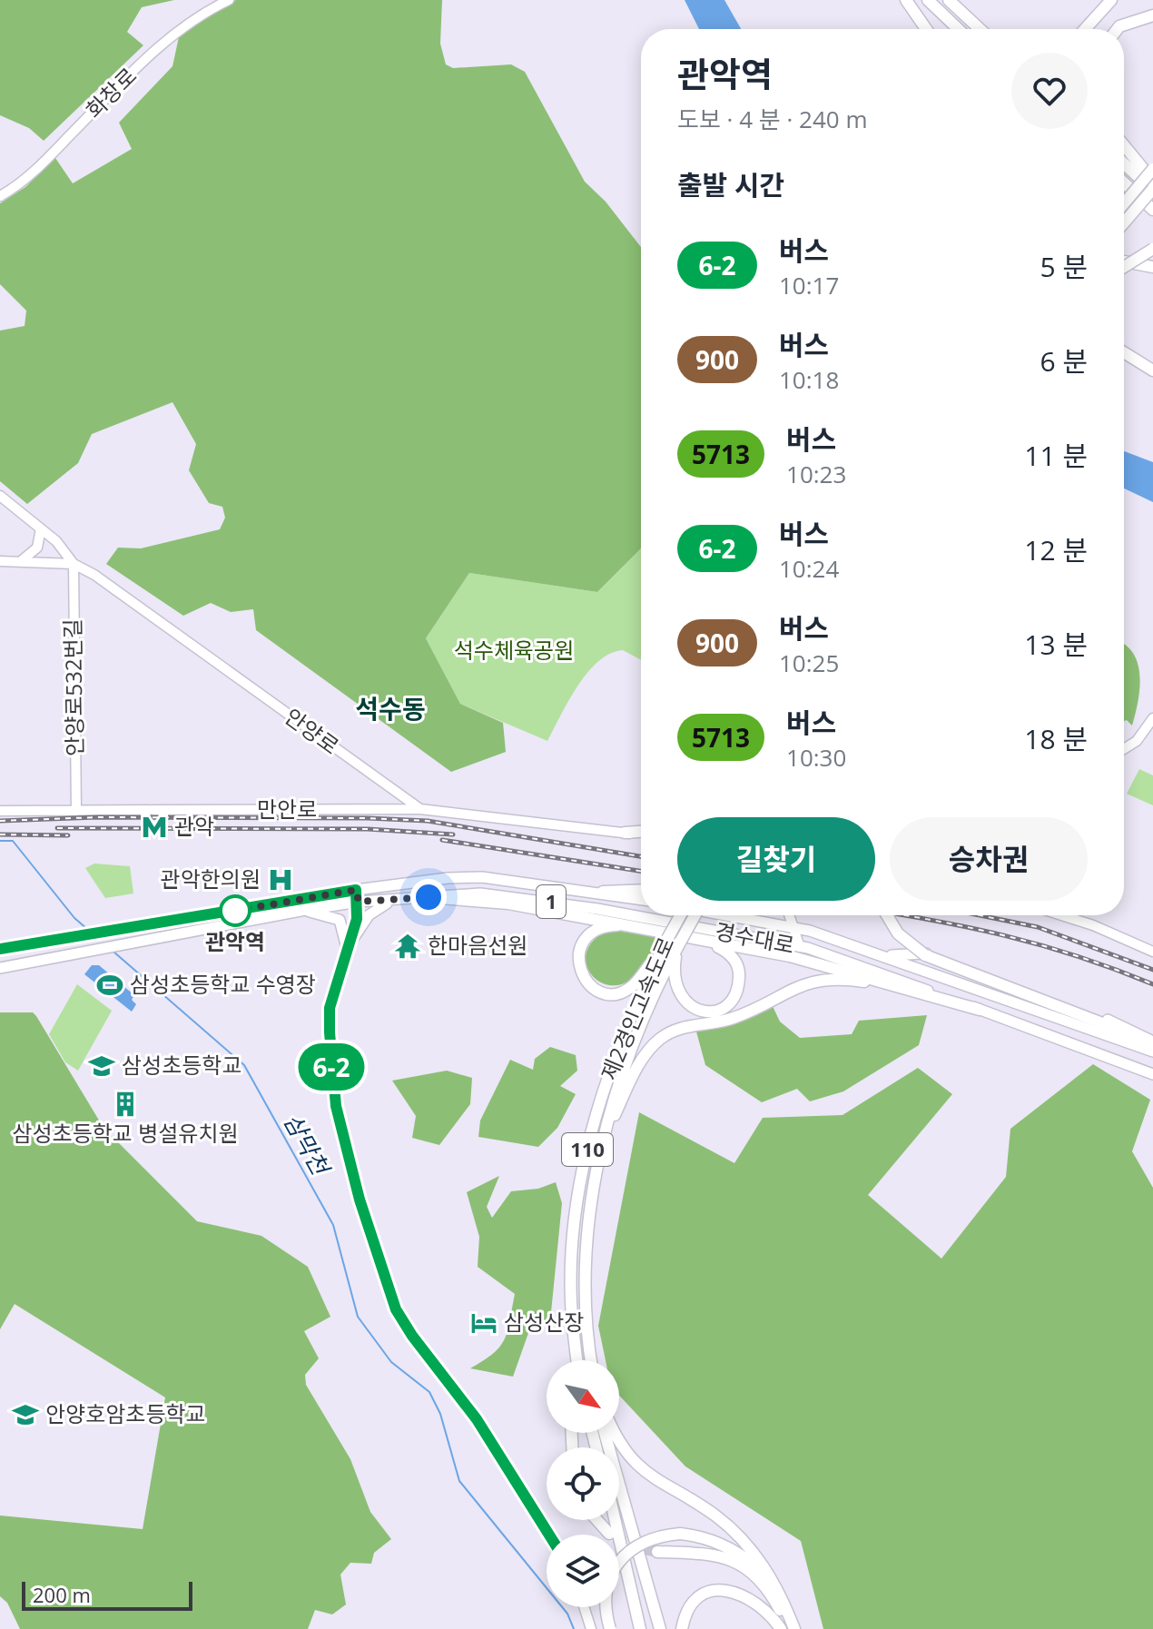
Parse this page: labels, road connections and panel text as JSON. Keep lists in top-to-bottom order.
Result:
{
  "streets": {
    "highway": ["제2경인고속도로", "110"],
    "main road": ["1", "경수대로"],
    "street": [
      "화창로",
      "안양로532번길",
      "안양로",
      "만안로"
    ]
  },
  "crossings": [
    ["안양로532번길", "안양로"],
    ["안양로532번길", "만안로"],
    ["안양로", "만안로"]
  ],
  "districts": ["석수동"],
  "water": ["삼막천"],
  "parks": ["석수체육공원"],
  "places": {
    "metro station": ["관악"],
    "hospital": ["관악한의원"],
    "other": ["관악역"],
    "temple": ["한마음선원"],
    "sports": ["삼성초등학교 수영장"],
    "school or university": ["삼성초등학교", "안양호암초등학교"],
    "building": ["삼성초등학교 병설유치원"],
    "hotel": ["삼성산장"]
  },
  "lines": ["bus line 6-2"],
  "scale_bar": "200 m",
  "north": "bottom right",
  "page": {
    "on_map": "6-2",
    "heading": [
      ["관악역", "도보 · 4 분 · 240 m"],
      "출발 시간"
    ],
    "list": [
      {
        "mark": "6-2",
        "name": "버스",
        "note": "10:17",
        "value": "5 분"
      },
      {
        "mark": "900",
        "name": "버스",
        "note": "10:18",
        "value": "6 분"
      },
      {
        "mark": "5713",
        "name": "버스",
        "note": "10:23",
        "value": "11 분"
      },
      {
        "mark": "6-2",
        "name": "버스",
        "note": "10:24",
        "value": "12 분"
      },
      {
        "mark": "900",
        "name": "버스",
        "note": "10:25",
        "value": "13 분"
      },
      {
        "mark": "5713",
        "name": "버스",
        "note": "10:30",
        "value": "18 분"
      }
    ],
    "buttons": ["길찾기", "승차권"],
    "scale": "200 m"
  }
}
